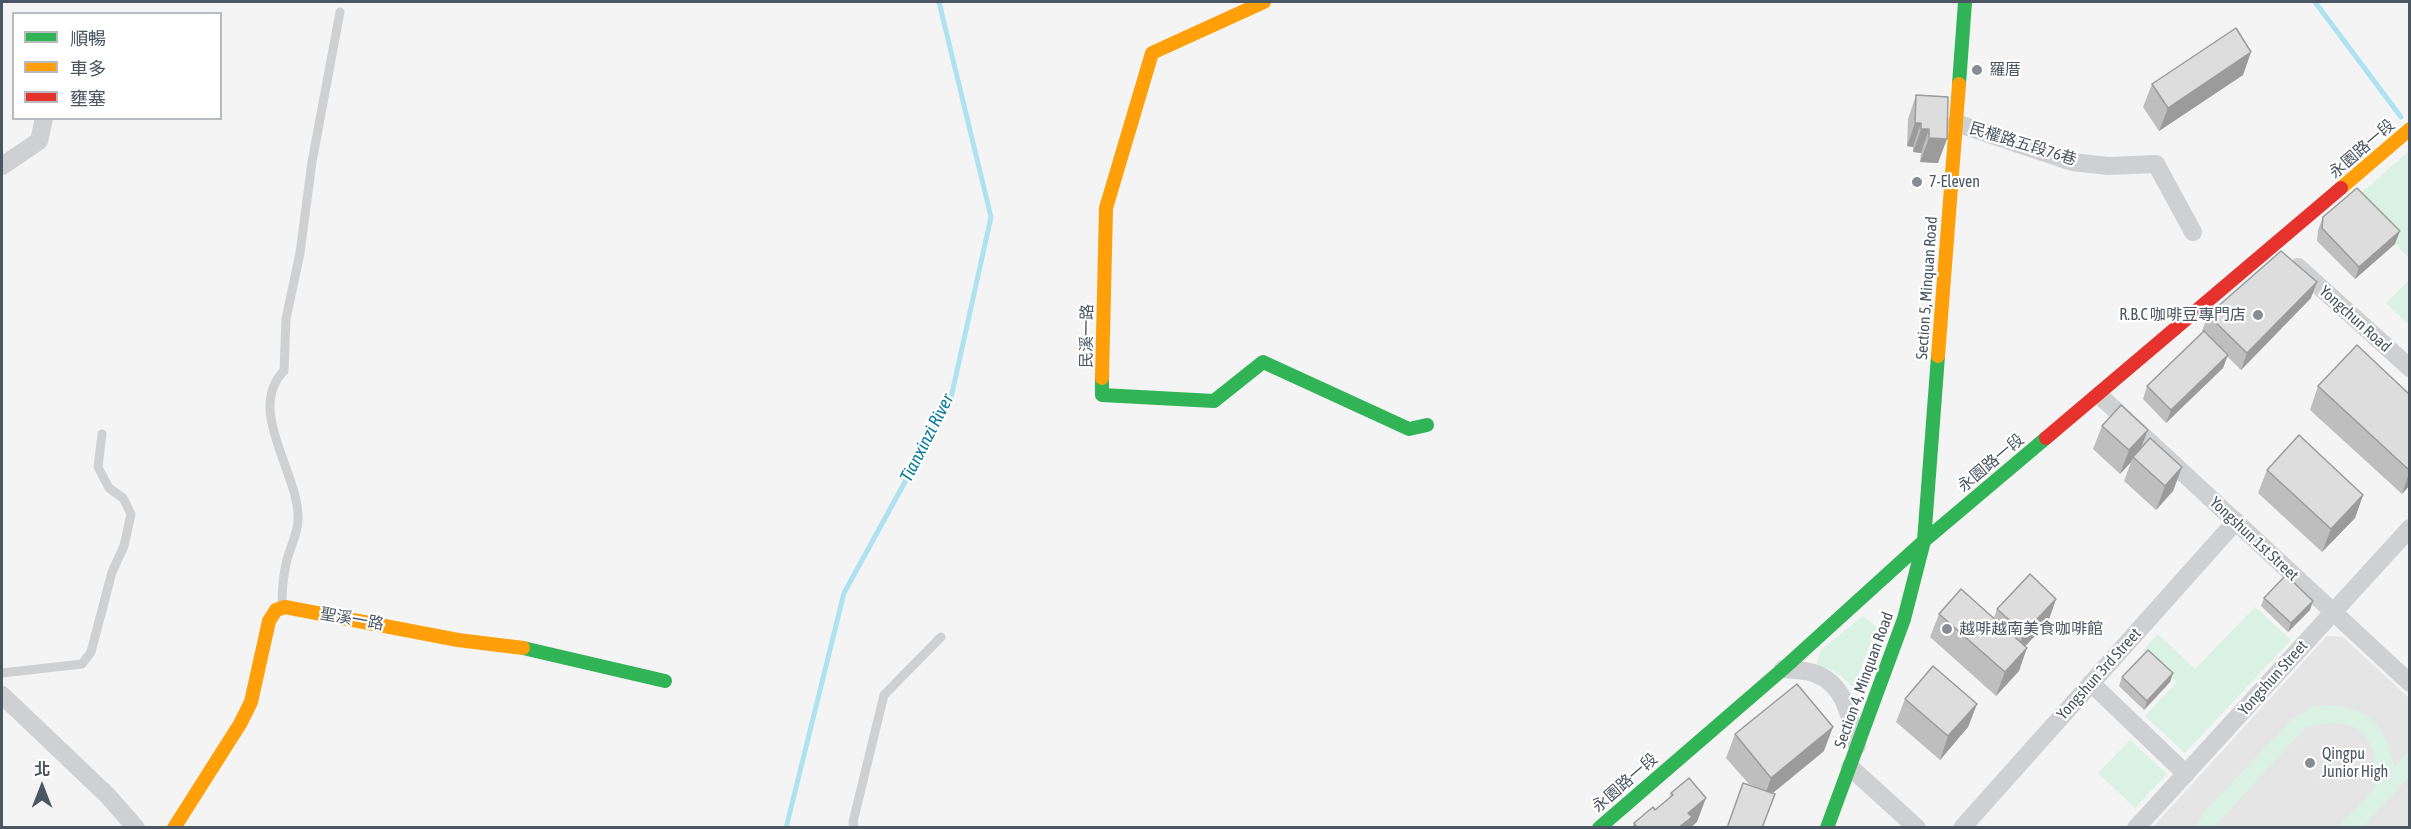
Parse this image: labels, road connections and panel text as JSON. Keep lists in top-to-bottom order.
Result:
{
  "streets": {
    "street": [
      "民權路五段76巷",
      "永園路一段",
      "Section 5, Minquan Road",
      "Yongchun Road",
      "民溪一路",
      "Yongshun 1st Street",
      "聖溪一路",
      "Yongshun 3rd Street",
      "Yongshun Street",
      "Section 4, Minquan Road"
    ]
  },
  "crossings": [
    ["民權路五段76巷", "Section 5, Minquan Road"],
    ["永園路一段", "Section 5, Minquan Road"],
    ["永園路一段", "Yongchun Road"],
    ["永園路一段", "Yongshun 1st Street"],
    ["永園路一段", "Section 4, Minquan Road"],
    ["Section 5, Minquan Road", "Section 4, Minquan Road"],
    ["Yongshun 1st Street", "Yongshun 3rd Street"],
    ["Yongshun 1st Street", "Yongshun Street"]
  ],
  "water": ["Tianxinzi River"],
  "places": [
    "羅厝",
    "7-Eleven",
    "R.B.C 咖啡豆專門店",
    "越啡越南美食咖啡館",
    "Qingpu Junior High"
  ],
  "legend": ["順暢", "車多", "壅塞"],
  "north": "top"
}
